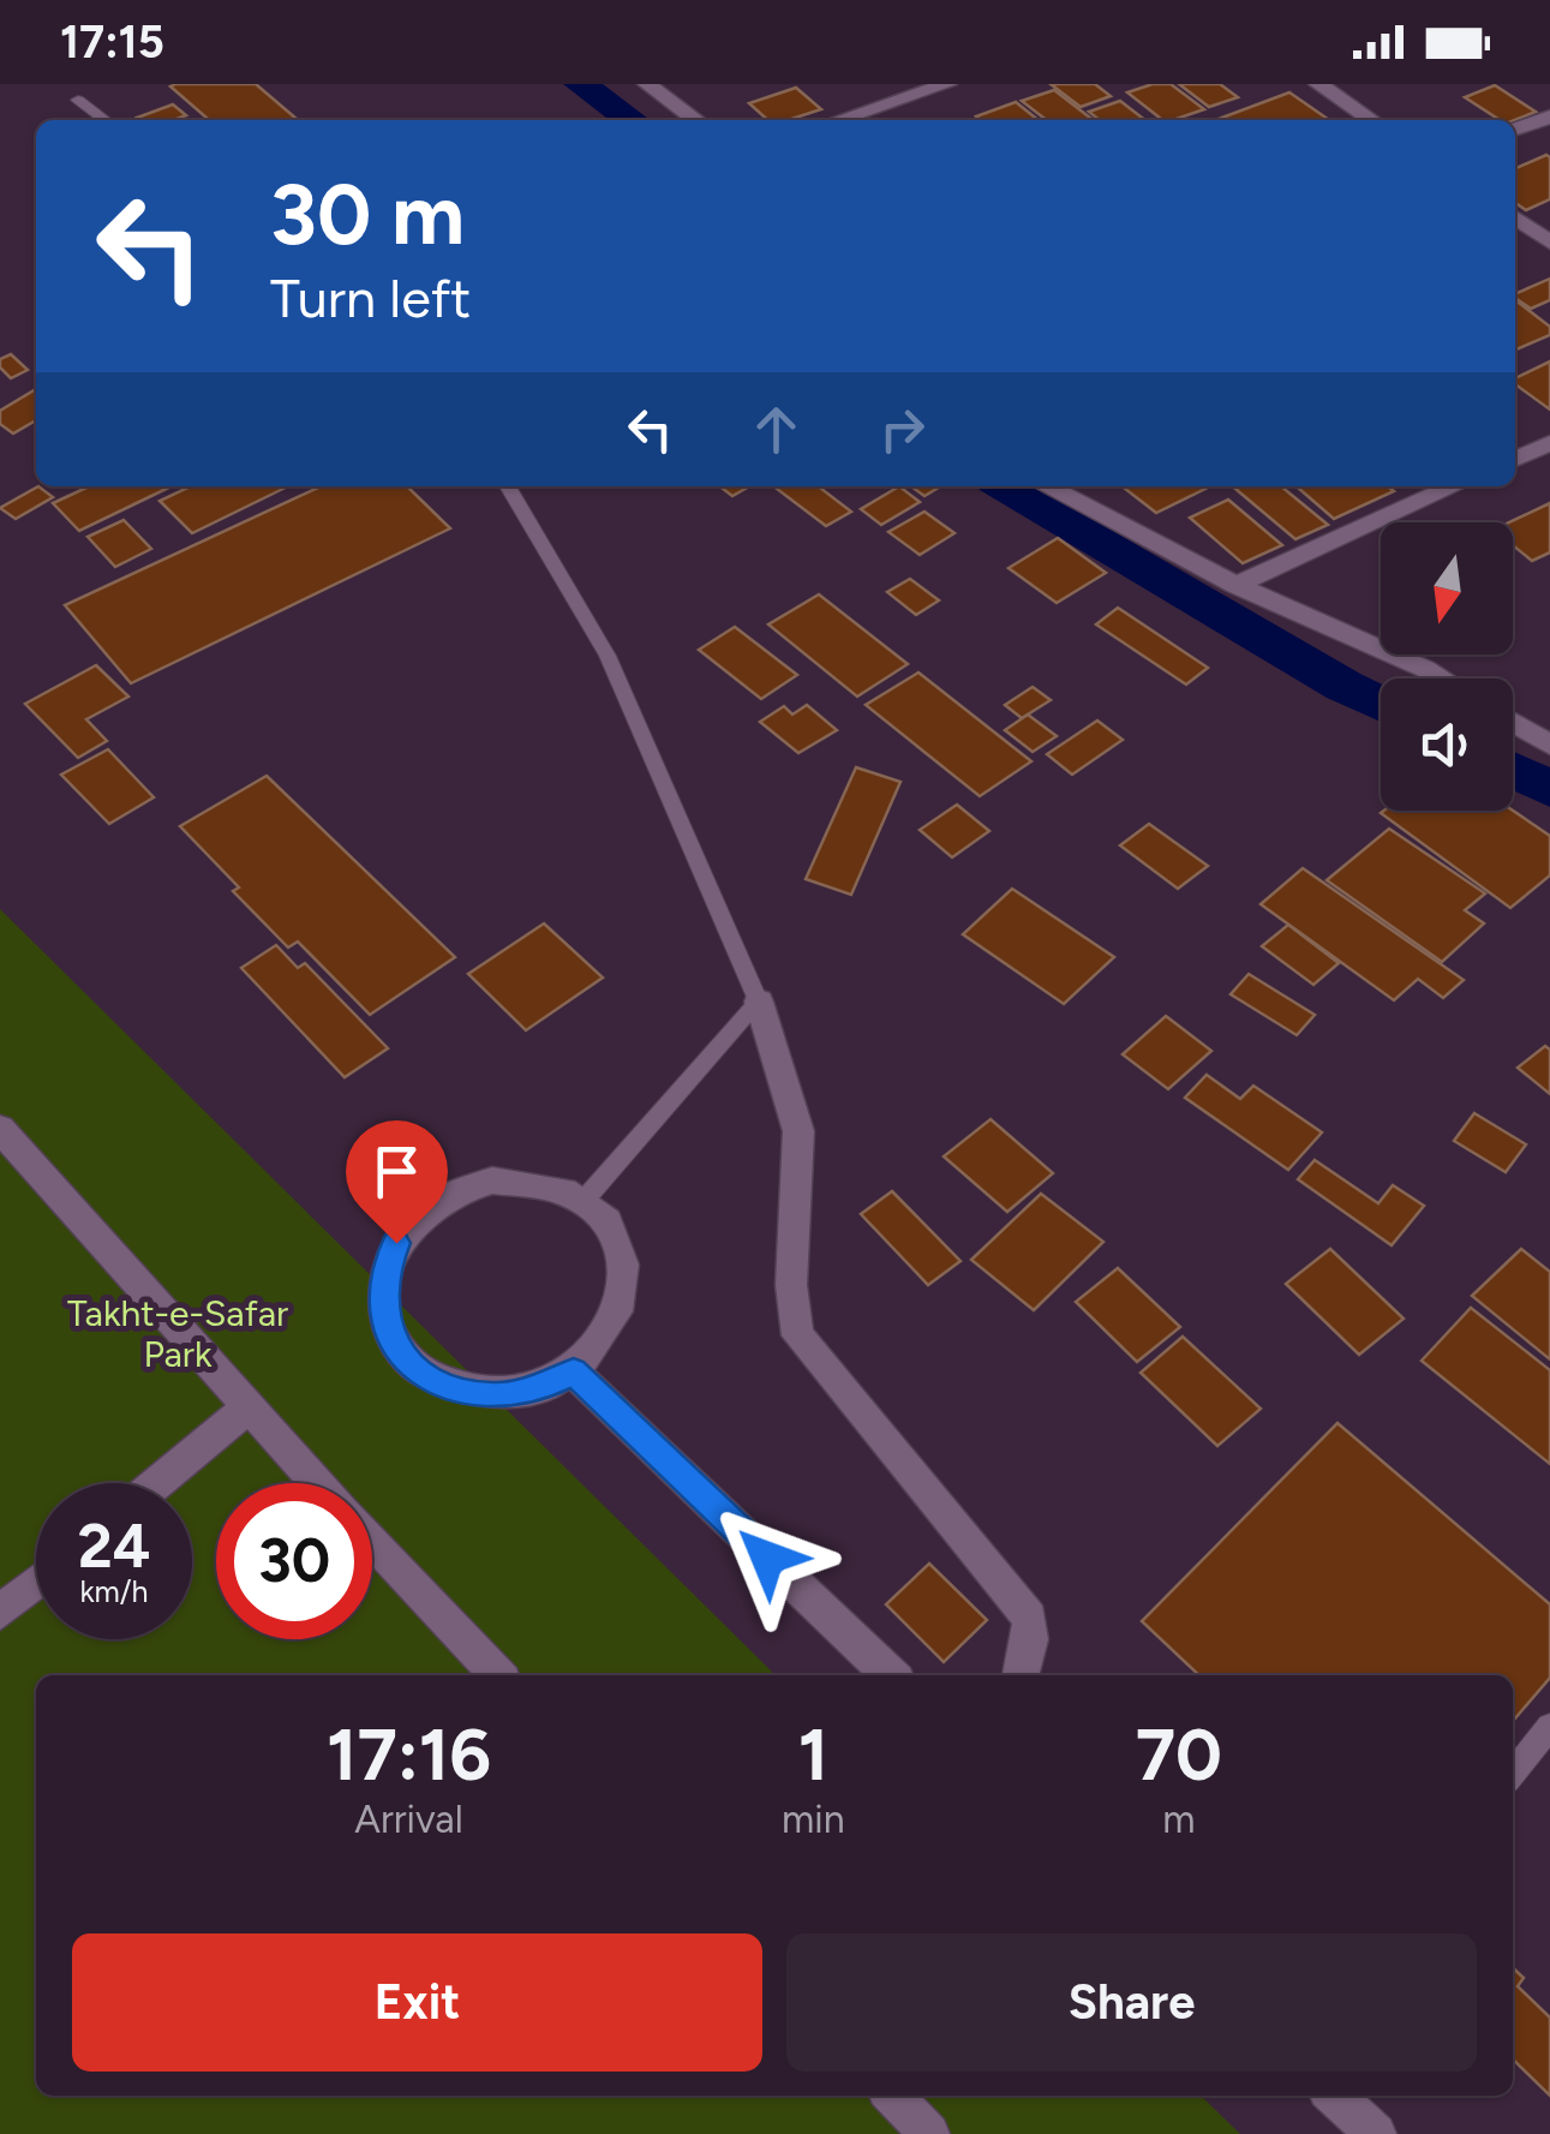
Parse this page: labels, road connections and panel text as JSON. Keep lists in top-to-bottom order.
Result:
{
  "parks": ["Takht-e-Safar Park"],
  "north": "bottom",
  "page": {
    "status": "17:15",
    "turn": ["30 m", "Turn left"],
    "speed": "24 km/h",
    "limit": "30",
    "eta": [
      "17:16",
      "Arrival",
      "1",
      "min",
      "70",
      "m"
    ],
    "buttons": ["Exit", "Share"]
  }
}
